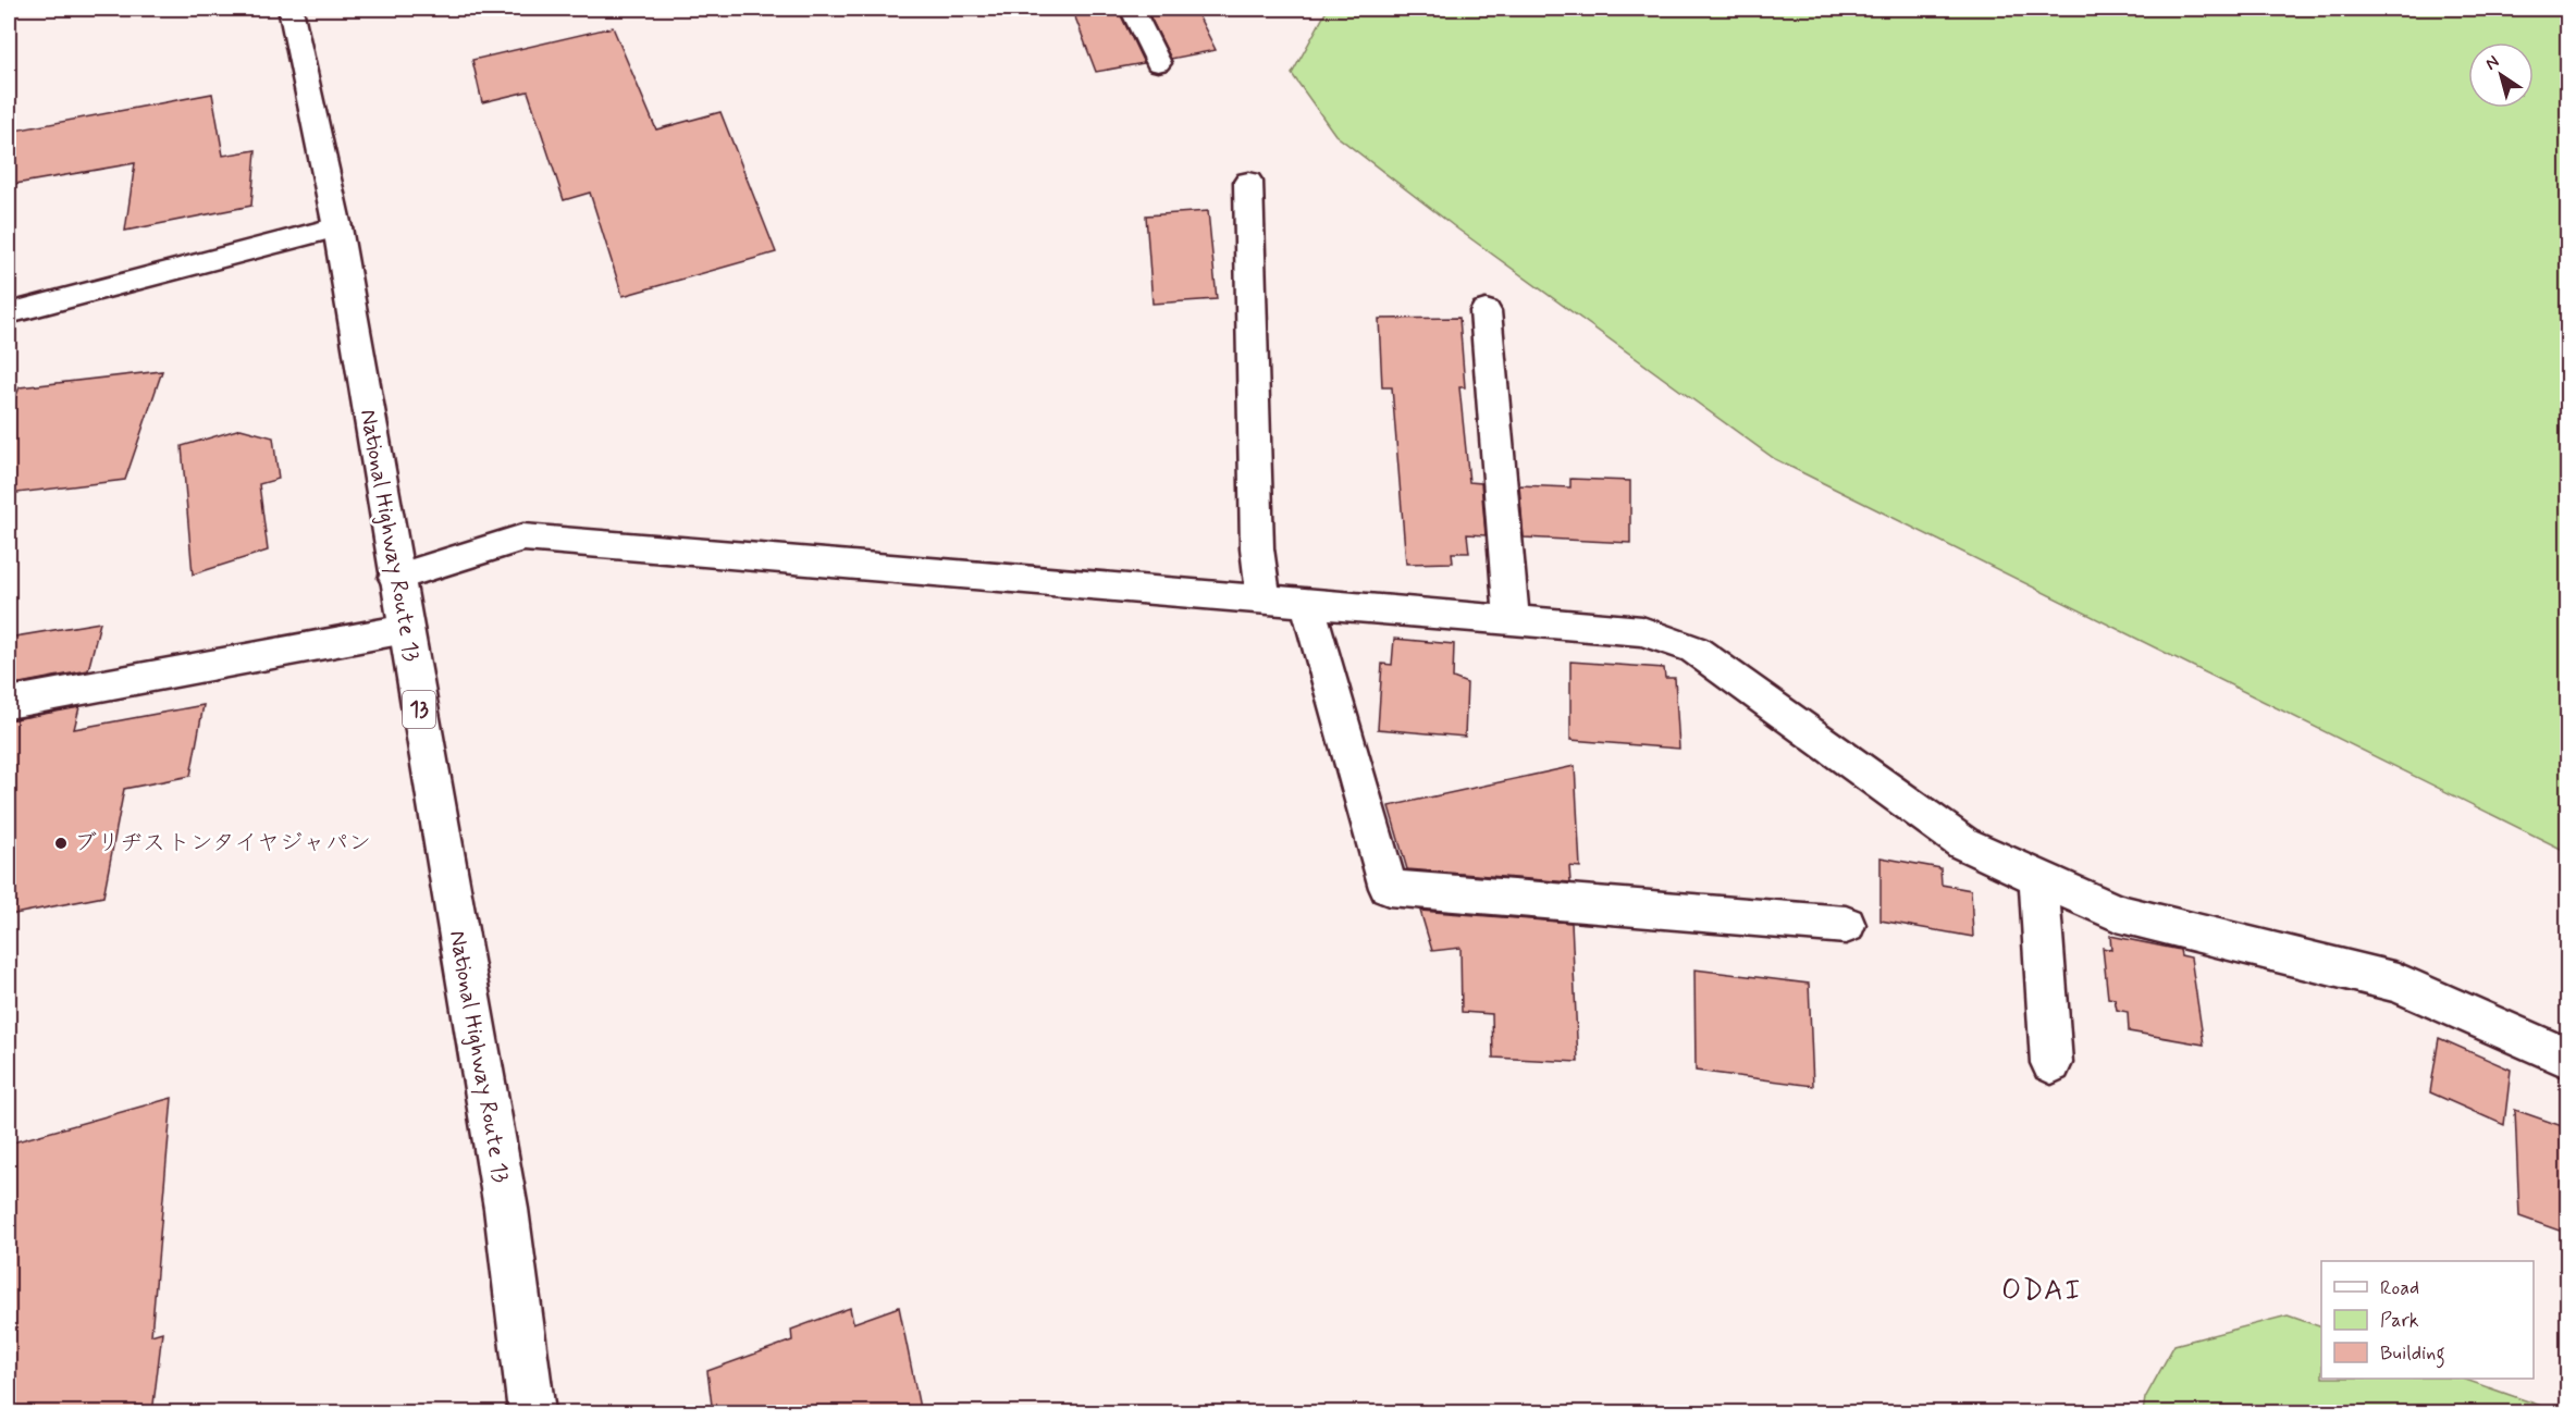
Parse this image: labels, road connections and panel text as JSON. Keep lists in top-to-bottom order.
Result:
{
  "streets": {
    "main road": ["National Highway Route 13", "13"]
  },
  "districts": ["ODAI"],
  "places": ["ブリヂストンタイヤジャパン"],
  "legend": ["Road", "Park", "Building"],
  "north": "top left"
}
